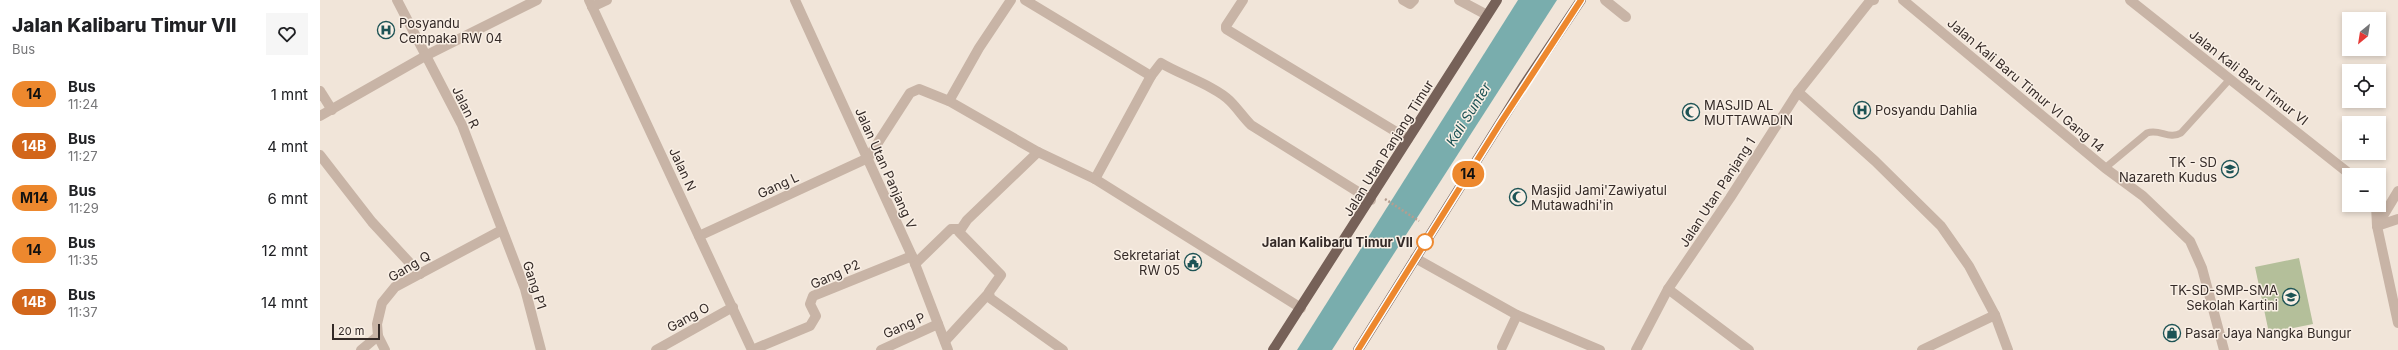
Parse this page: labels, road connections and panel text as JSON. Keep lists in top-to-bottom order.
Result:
{
  "streets": {
    "main road": ["Jalan Utan Panjang Timur"],
    "street": [
      "Jalan Kali Baru Timur VI",
      "Jalan Kali Baru Timur VI Gang 14",
      "Jalan R",
      "Jalan Utan Panjang V",
      "Jalan N",
      "Gang L",
      "Jalan Utan Panjang 1",
      "Gang Q",
      "Gang P2",
      "Gang P1",
      "Gang O",
      "Gang P"
    ]
  },
  "crossings": [
    ["Jalan R", "Gang Q"],
    ["Jalan R", "Gang P1"],
    ["Jalan Utan Panjang V", "Gang L"],
    ["Jalan Utan Panjang V", "Gang P2"],
    ["Jalan Utan Panjang V", "Gang P"],
    ["Jalan N", "Gang L"],
    ["Jalan N", "Gang P2"],
    ["Jalan N", "Gang O"],
    ["Gang Q", "Gang P1"]
  ],
  "water": ["Kali Sunter"],
  "places": {
    "hospital": ["Posyandu Cempaka RW 04", "Posyandu Dahlia"],
    "mosque": ["MASJID AL MUTTAWADIN", "Masjid Jami'Zawiyatul Mutawadhi'in"],
    "school or university": ["TK - SD Nazareth Kudus", "TK-SD-SMP-SMA Sekolah Kartini"],
    "other": ["Jalan Kalibaru Timur VII"],
    "public building": ["Sekretariat RW 05"],
    "shop": ["Pasar Jaya Nangka Bungur"]
  },
  "lines": ["bus line 14"],
  "scale_bar": "20 m",
  "north": "bottom left",
  "page": {
    "heading": ["Jalan Kalibaru Timur VII", "Bus"],
    "on_map": "14",
    "map_buttons": ["+", "−"],
    "list": [
      {
        "mark": "14",
        "name": "Bus",
        "note": "11:24",
        "value": "1 mnt"
      },
      {
        "mark": "14B",
        "name": "Bus",
        "note": "11:27",
        "value": "4 mnt"
      },
      {
        "mark": "M14",
        "name": "Bus",
        "note": "11:29",
        "value": "6 mnt"
      },
      {
        "mark": "14",
        "name": "Bus",
        "note": "11:35",
        "value": "12 mnt"
      },
      {
        "mark": "14B",
        "name": "Bus",
        "note": "11:37",
        "value": "14 mnt"
      }
    ],
    "scale": "20 m"
  }
}
